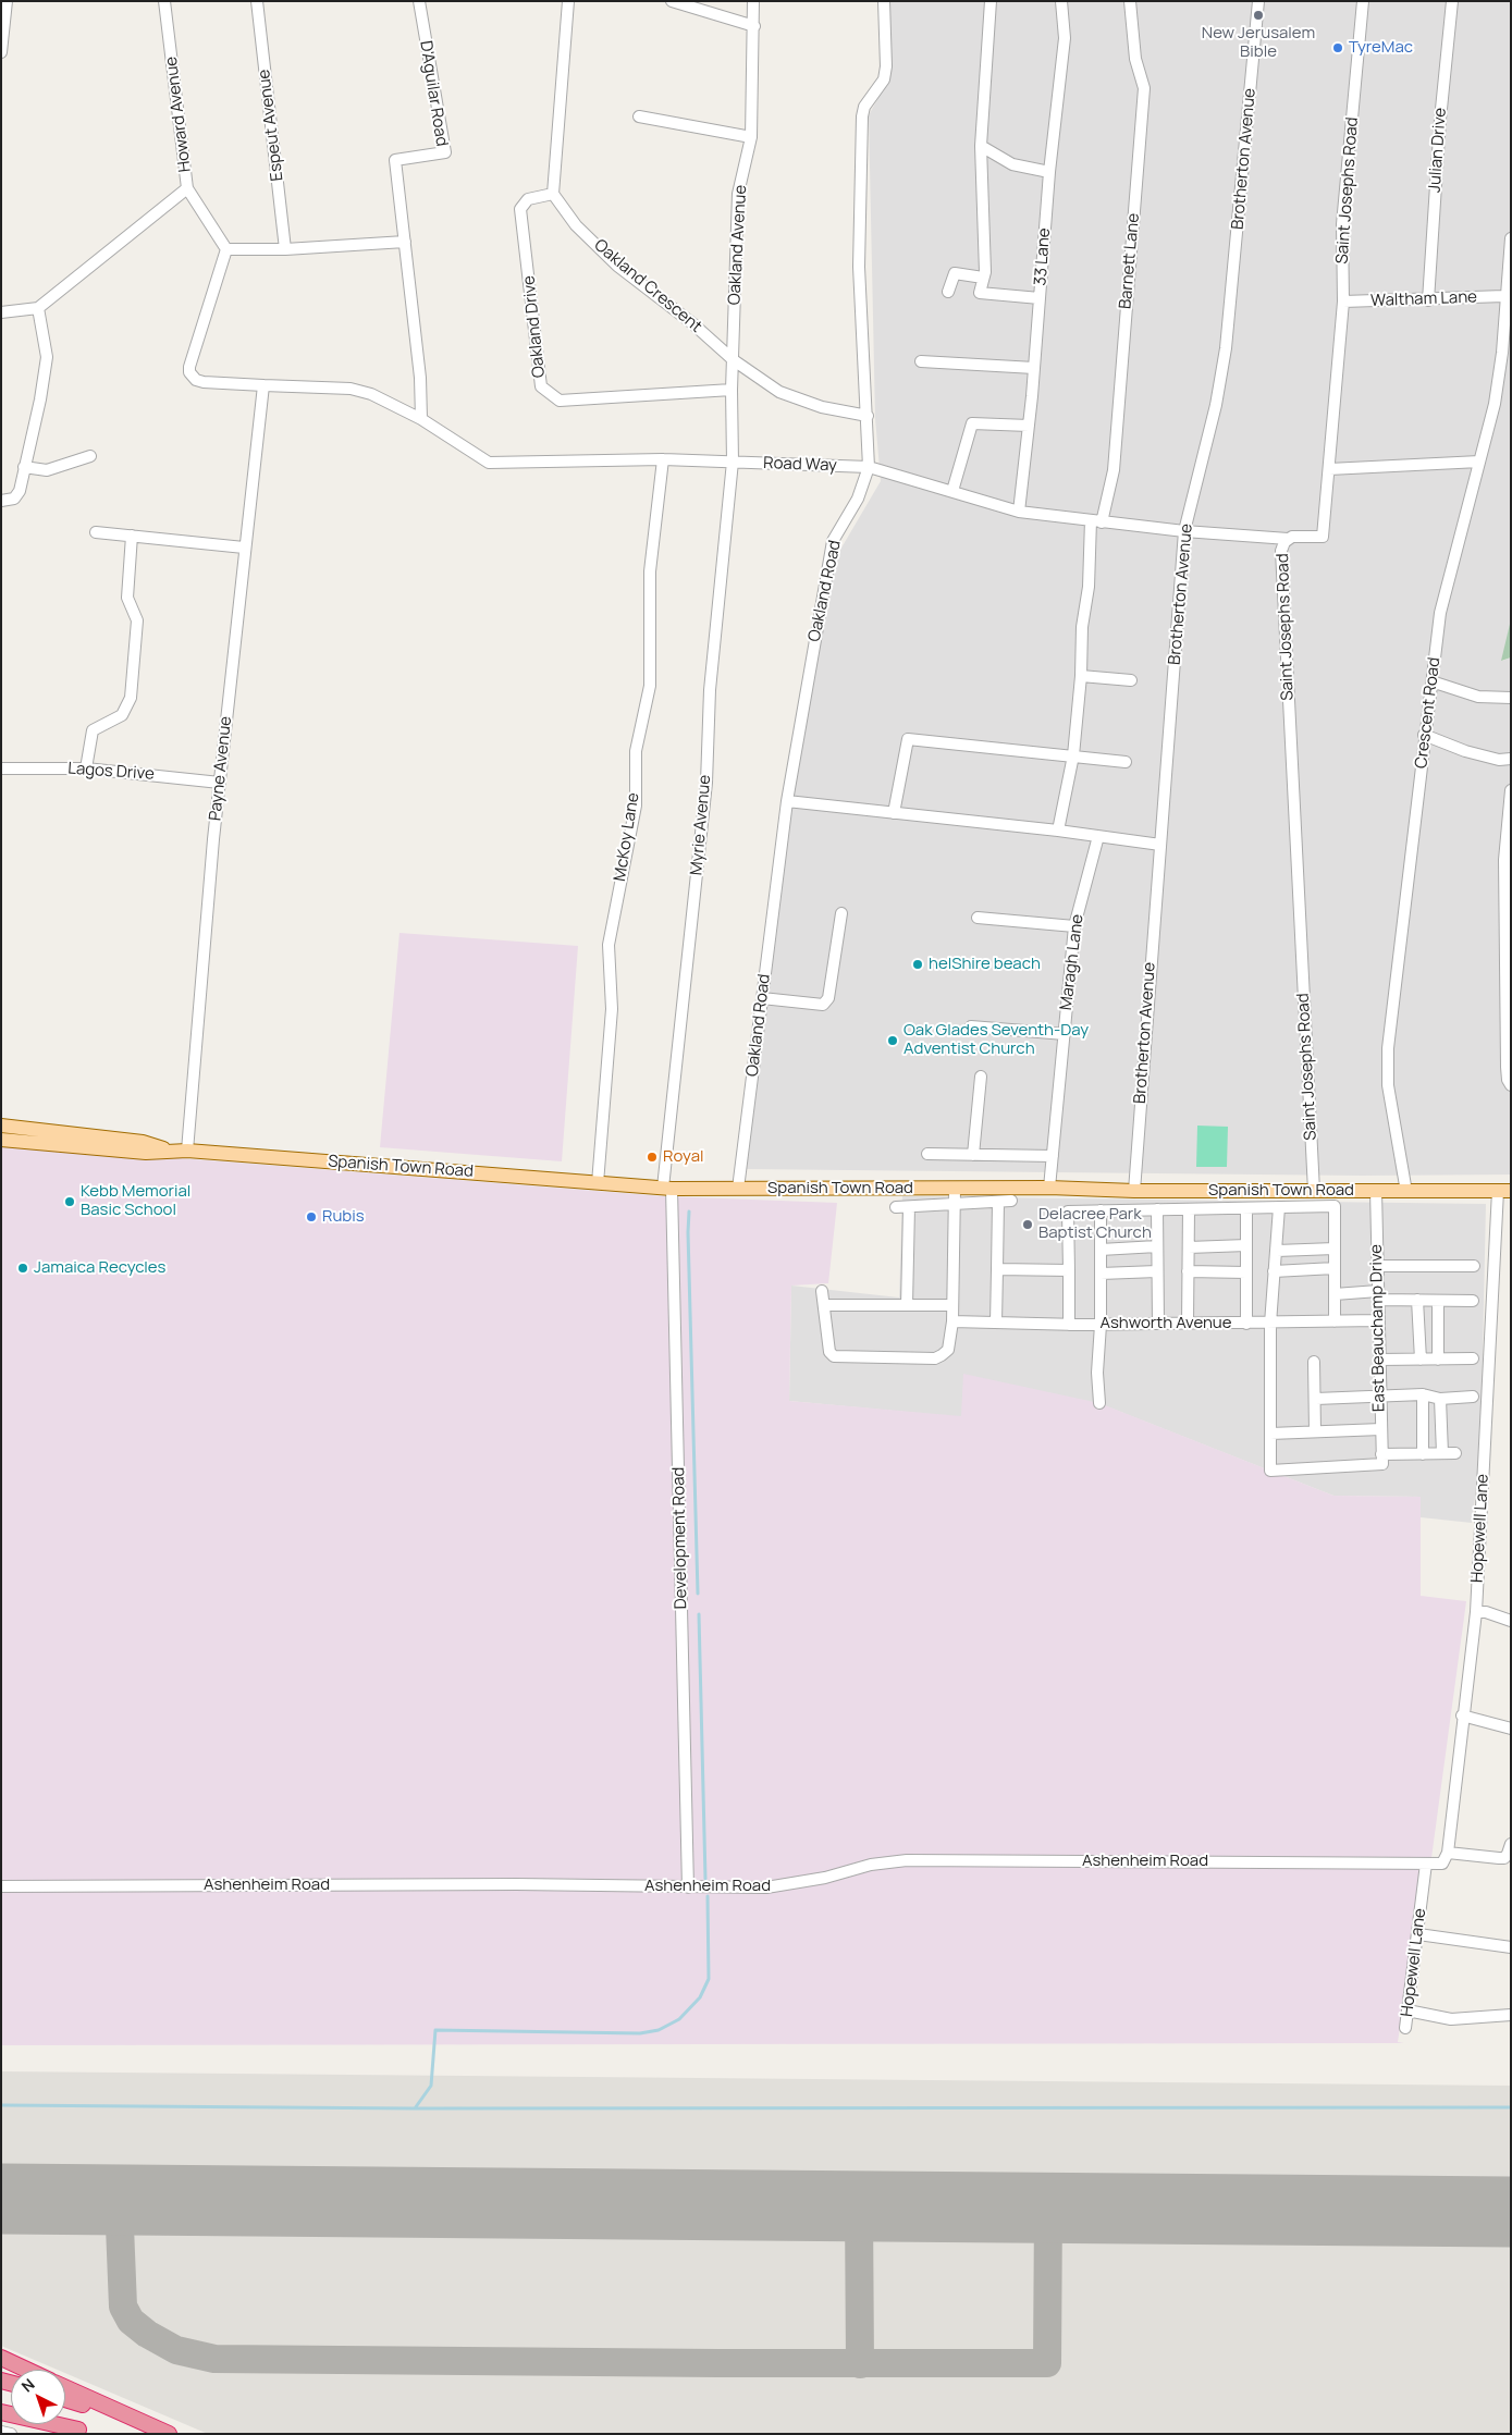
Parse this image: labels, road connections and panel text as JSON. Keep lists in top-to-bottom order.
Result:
{
  "streets": {
    "main road": ["Spanish Town Road"],
    "street": [
      "D'Aguilar Road",
      "Howard Avenue",
      "Espeut Avenue",
      "Julian Drive",
      "Brotherton Avenue",
      "Saint Josephs Road",
      "Oakland Avenue",
      "33 Lane",
      "Barnett Lane",
      "Oakland Crescent",
      "Waltham Lane",
      "Oakland Drive",
      "Road Way",
      "Oakland Road",
      "Crescent Road",
      "Payne Avenue",
      "Lagos Drive",
      "Myrie Avenue",
      "McKoy Lane",
      "Maragh Lane",
      "Ashworth Avenue",
      "East Beauchamp Drive",
      "Hopewell Lane",
      "Development Road",
      "Ashenheim Road"
    ]
  },
  "crossings": [
    ["Howard Avenue", "Road Way"],
    ["Julian Drive", "Waltham Lane"],
    ["Brotherton Avenue", "Road Way"],
    ["Brotherton Avenue", "Spanish Town Road"],
    ["Saint Josephs Road", "Waltham Lane"],
    ["Saint Josephs Road", "Road Way"],
    ["Saint Josephs Road", "Spanish Town Road"],
    ["Oakland Avenue", "Oakland Crescent"],
    ["Oakland Avenue", "Oakland Drive"],
    ["Oakland Avenue", "Myrie Avenue"],
    ["33 Lane", "Road Way"],
    ["Barnett Lane", "Road Way"],
    ["Oakland Crescent", "Oakland Drive"],
    ["Oakland Crescent", "Oakland Road"],
    ["Waltham Lane", "Crescent Road"],
    ["Oakland Drive", "Myrie Avenue"],
    ["Road Way", "Oakland Road"],
    ["Road Way", "Payne Avenue"],
    ["Road Way", "Myrie Avenue"],
    ["Road Way", "McKoy Lane"],
    ["Oakland Road", "Spanish Town Road"],
    ["Crescent Road", "Spanish Town Road"],
    ["Payne Avenue", "Lagos Drive"],
    ["Payne Avenue", "Spanish Town Road"],
    ["Myrie Avenue", "Spanish Town Road"],
    ["Myrie Avenue", "Development Road"],
    ["McKoy Lane", "Spanish Town Road"],
    ["Maragh Lane", "Spanish Town Road"],
    ["Spanish Town Road", "East Beauchamp Drive"],
    ["Spanish Town Road", "Hopewell Lane"],
    ["Spanish Town Road", "Development Road"],
    ["Ashworth Avenue", "East Beauchamp Drive"],
    ["Hopewell Lane", "Ashenheim Road"],
    ["Development Road", "Ashenheim Road"]
  ],
  "places": [
    "New Jerusalem Bible",
    "TyreMac",
    "helShire beach",
    "Oak Glades Seventh-Day Adventist Church",
    "Royal",
    "Kebb Memorial Basic School",
    "Rubis",
    "Delacree Park Baptist Church",
    "Jamaica Recycles"
  ],
  "north": "top left"
}
